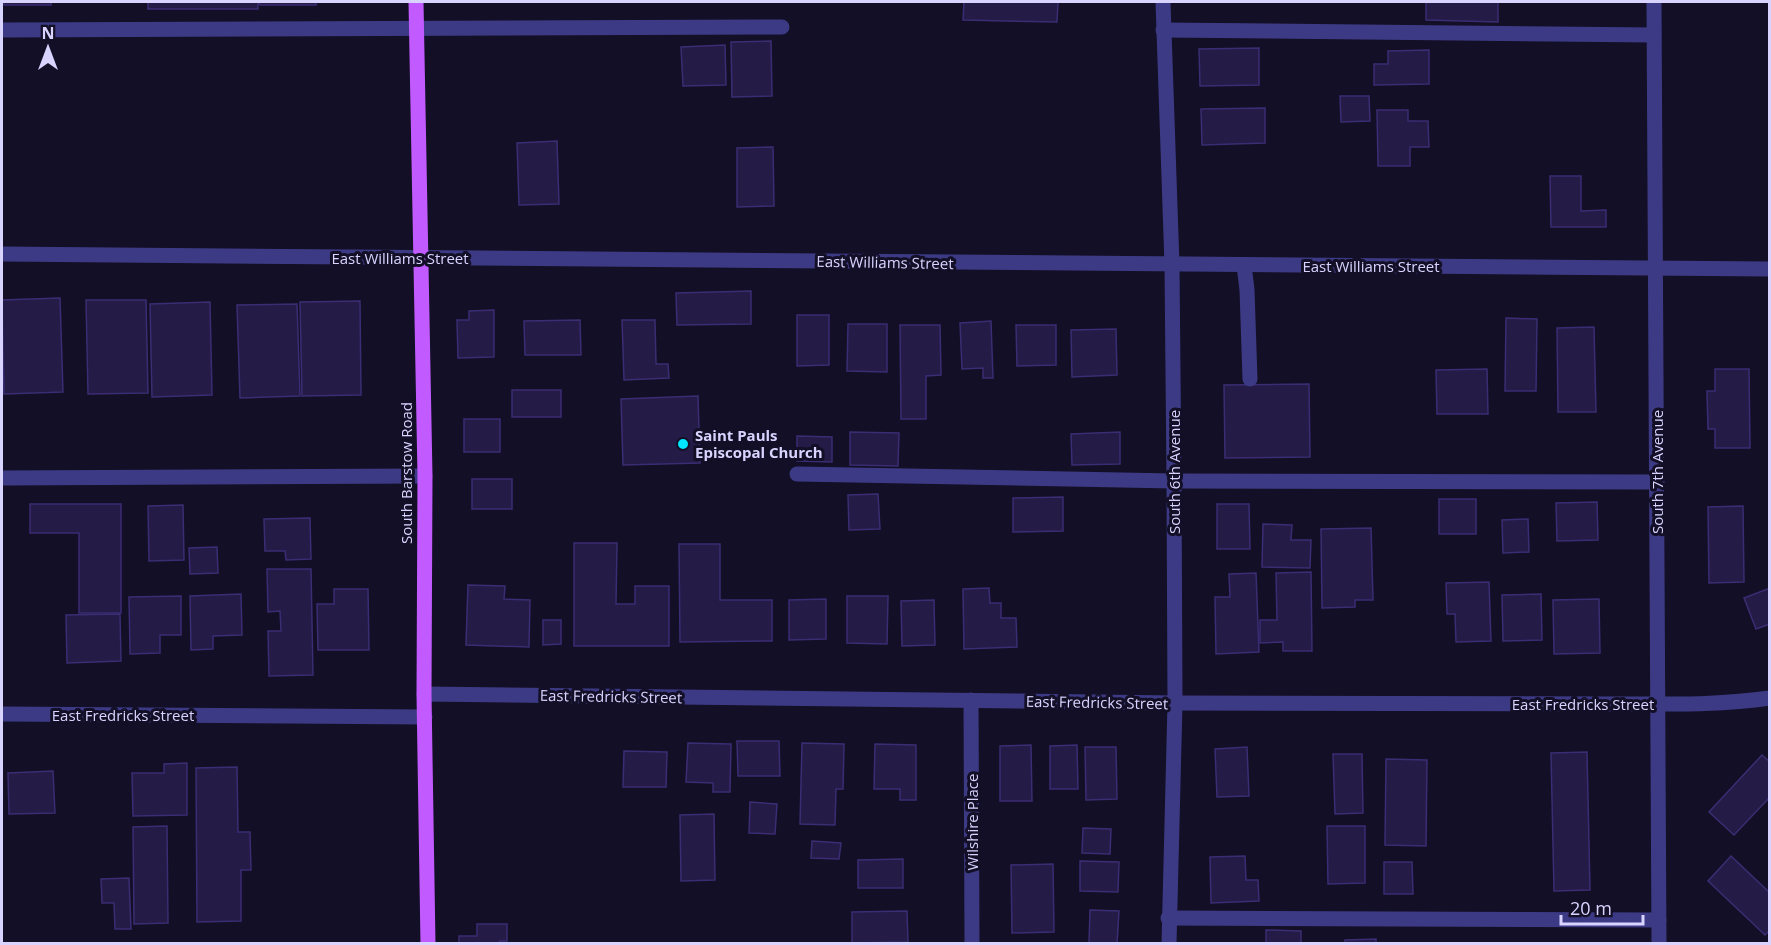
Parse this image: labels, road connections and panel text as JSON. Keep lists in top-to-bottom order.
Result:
{
  "streets": {
    "main road": ["South Barstow Road"],
    "street": [
      "East Williams Street",
      "South 6th Avenue",
      "South 7th Avenue",
      "East Fredricks Street",
      "Wilshire Place"
    ]
  },
  "crossings": [
    ["East Williams Street", "South 6th Avenue"],
    ["East Williams Street", "South 7th Avenue"],
    ["East Williams Street", "South Barstow Road"],
    ["South 6th Avenue", "East Fredricks Street"],
    ["South 7th Avenue", "East Fredricks Street"],
    ["South Barstow Road", "East Fredricks Street"],
    ["East Fredricks Street", "Wilshire Place"]
  ],
  "places": ["Saint Pauls Episcopal Church"],
  "scale_bar": "20 m",
  "north": "top"
}
